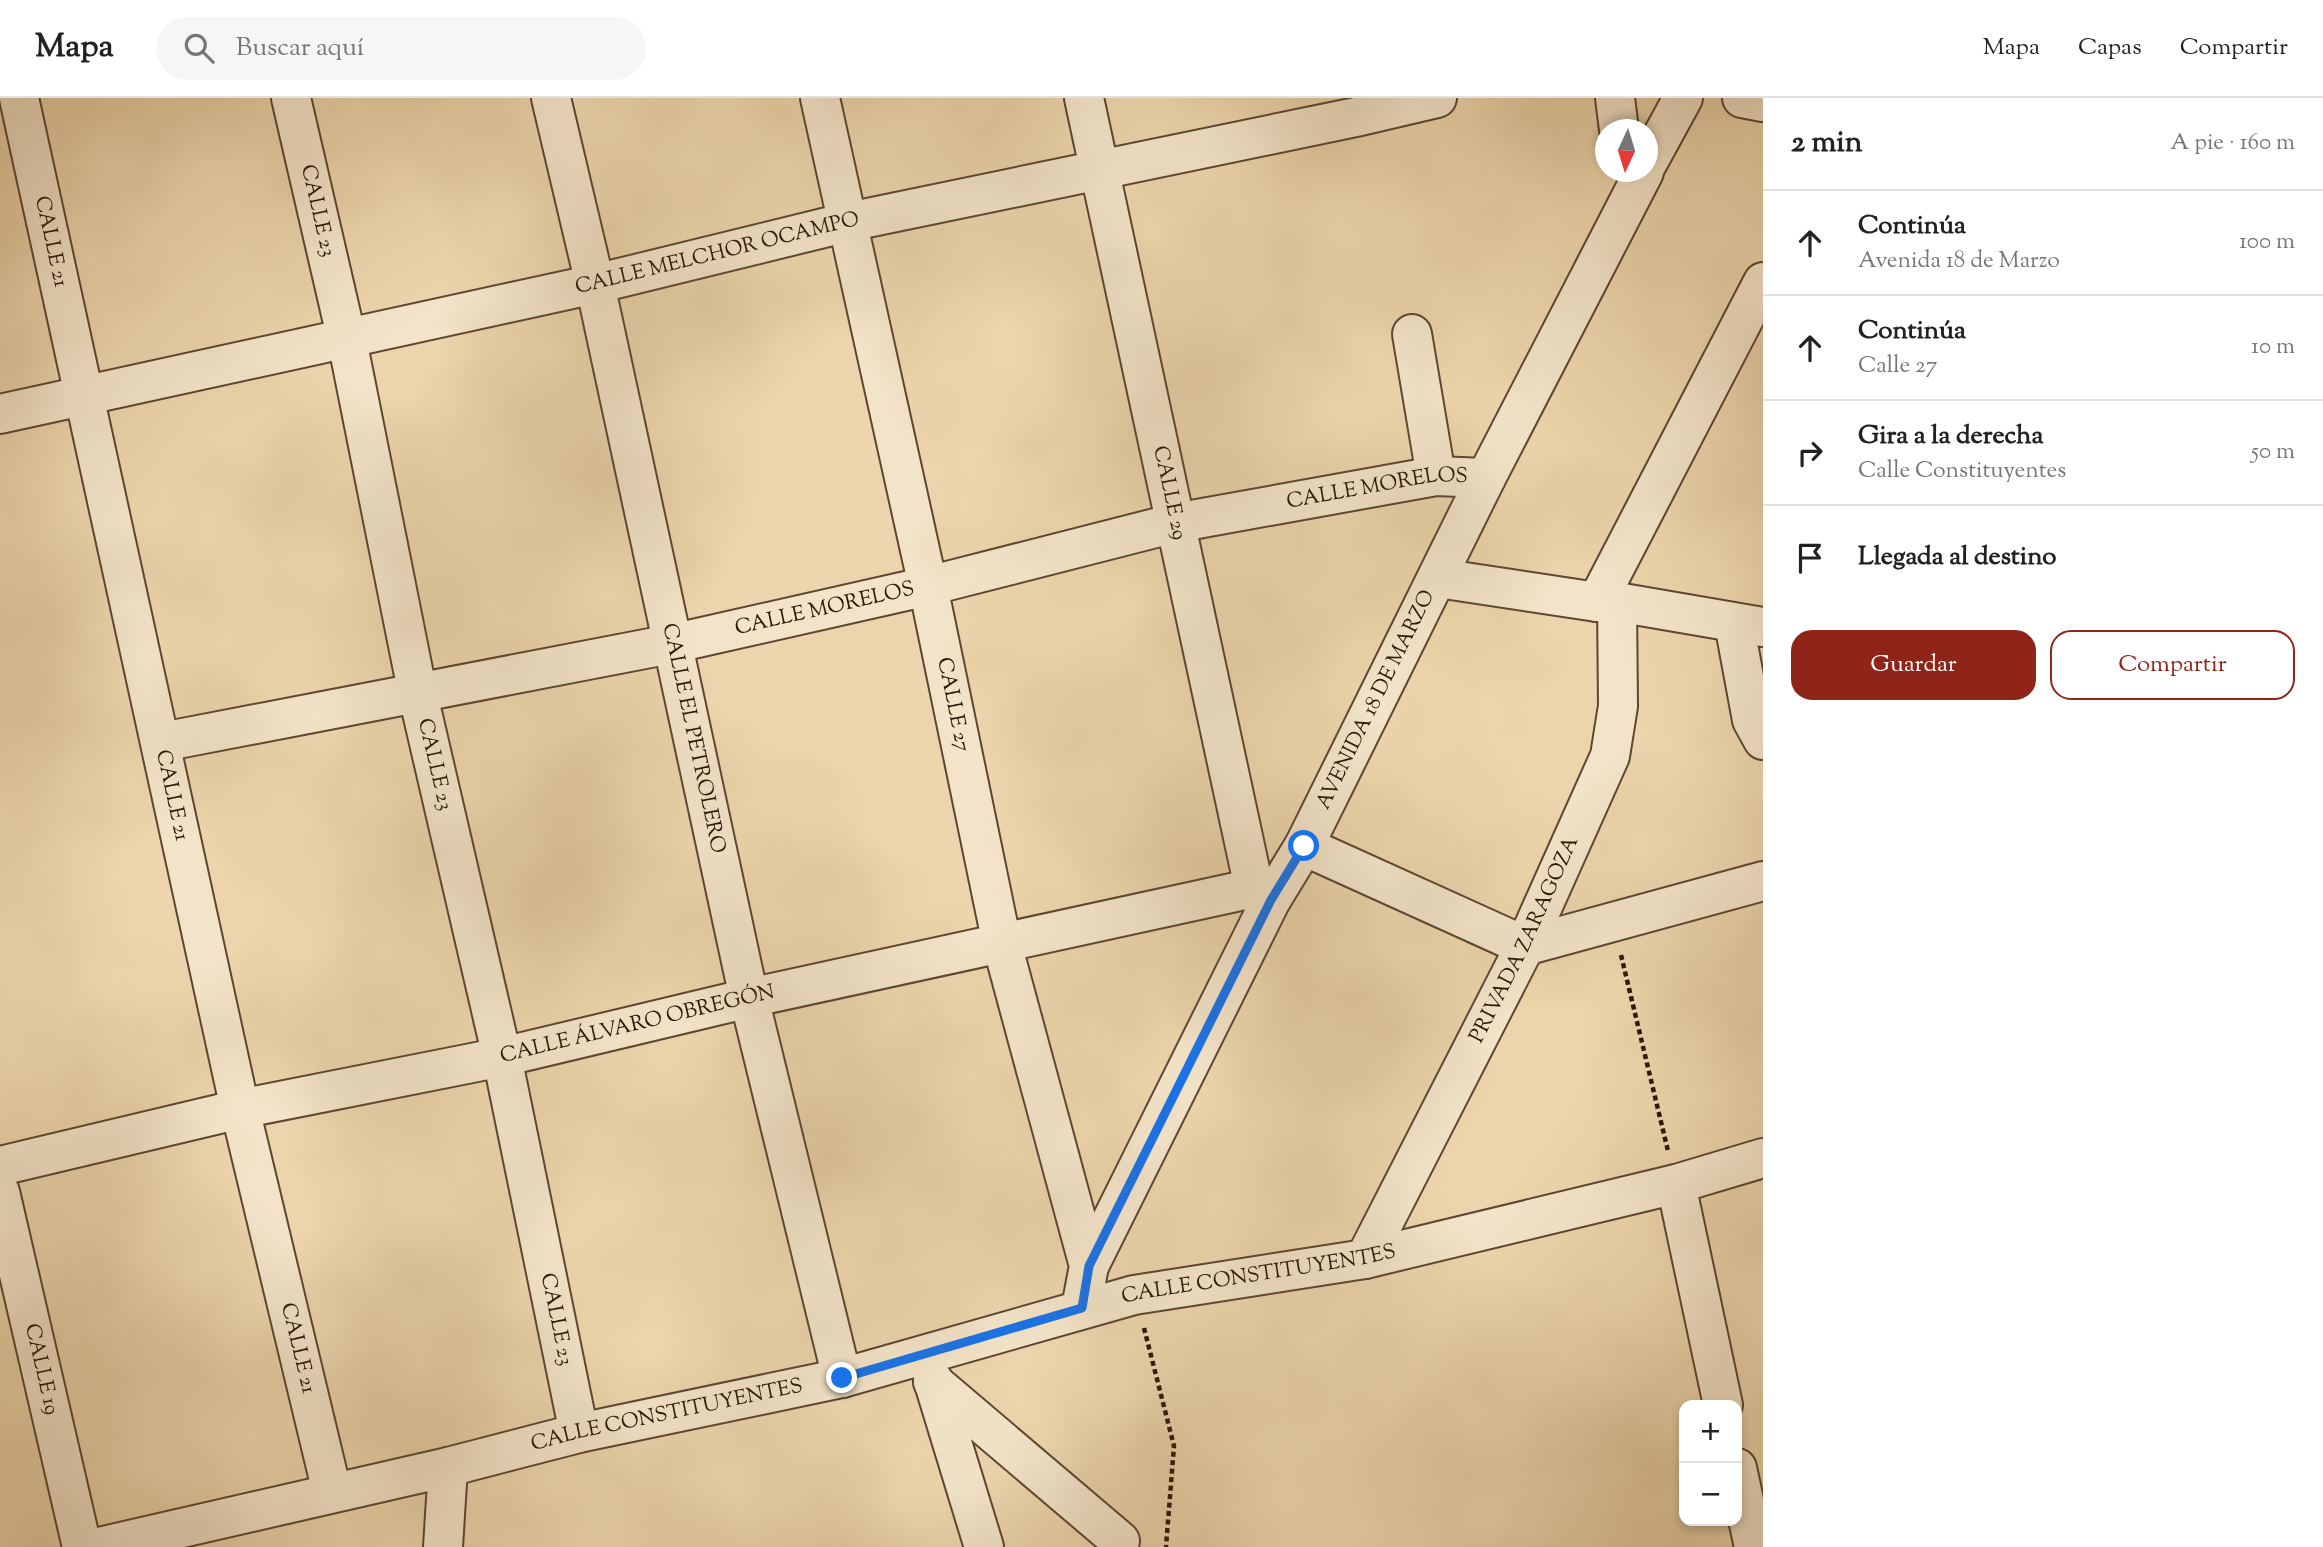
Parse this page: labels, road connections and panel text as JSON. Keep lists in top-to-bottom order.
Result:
{
  "streets": {
    "street": [
      "CALLE 23",
      "CALLE 21",
      "CALLE MELCHOR OCAMPO",
      "CALLE MORELOS",
      "CALLE 29",
      "AVENIDA 18 DE MARZO",
      "CALLE 27",
      "CALLE EL PETROLERO",
      "PRIVADA ZARAGOZA",
      "CALLE ÁLVARO OBREGÓN",
      "CALLE CONSTITUYENTES",
      "CALLE 19"
    ]
  },
  "crossings": [
    ["CALLE 23", "CALLE MELCHOR OCAMPO"],
    ["CALLE 23", "CALLE MORELOS"],
    ["CALLE 23", "CALLE ÁLVARO OBREGÓN"],
    ["CALLE 23", "CALLE CONSTITUYENTES"],
    ["CALLE 21", "CALLE MELCHOR OCAMPO"],
    ["CALLE 21", "CALLE MORELOS"],
    ["CALLE 21", "CALLE ÁLVARO OBREGÓN"],
    ["CALLE 21", "CALLE CONSTITUYENTES"],
    ["CALLE MELCHOR OCAMPO", "CALLE 29"],
    ["CALLE MELCHOR OCAMPO", "CALLE 27"],
    ["CALLE MELCHOR OCAMPO", "CALLE EL PETROLERO"],
    ["CALLE MORELOS", "CALLE 29"],
    ["CALLE MORELOS", "AVENIDA 18 DE MARZO"],
    ["CALLE MORELOS", "CALLE 27"],
    ["CALLE MORELOS", "CALLE EL PETROLERO"],
    ["CALLE 29", "AVENIDA 18 DE MARZO"],
    ["CALLE 29", "CALLE ÁLVARO OBREGÓN"],
    ["AVENIDA 18 DE MARZO", "CALLE 27"],
    ["AVENIDA 18 DE MARZO", "CALLE ÁLVARO OBREGÓN"],
    ["CALLE 27", "CALLE ÁLVARO OBREGÓN"],
    ["CALLE 27", "CALLE CONSTITUYENTES"],
    ["CALLE EL PETROLERO", "CALLE ÁLVARO OBREGÓN"],
    ["CALLE EL PETROLERO", "CALLE CONSTITUYENTES"],
    ["PRIVADA ZARAGOZA", "CALLE CONSTITUYENTES"]
  ],
  "north": "bottom",
  "page": {
    "header": "Mapa",
    "search": "Buscar aquí",
    "nav": ["Mapa", "Capas", "Compartir"],
    "heading": ["2 min", "A pie · 160 m"],
    "list": [
      ["Continúa", "Avenida 18 de Marzo", "100 m"],
      ["Continúa", "Calle 27", "10 m"],
      ["Gira a la derecha", "Calle Constituyentes", "50 m"],
      "Llegada al destino"
    ],
    "buttons": ["Guardar", "Compartir"],
    "map_buttons": ["+", "−"]
  }
}
